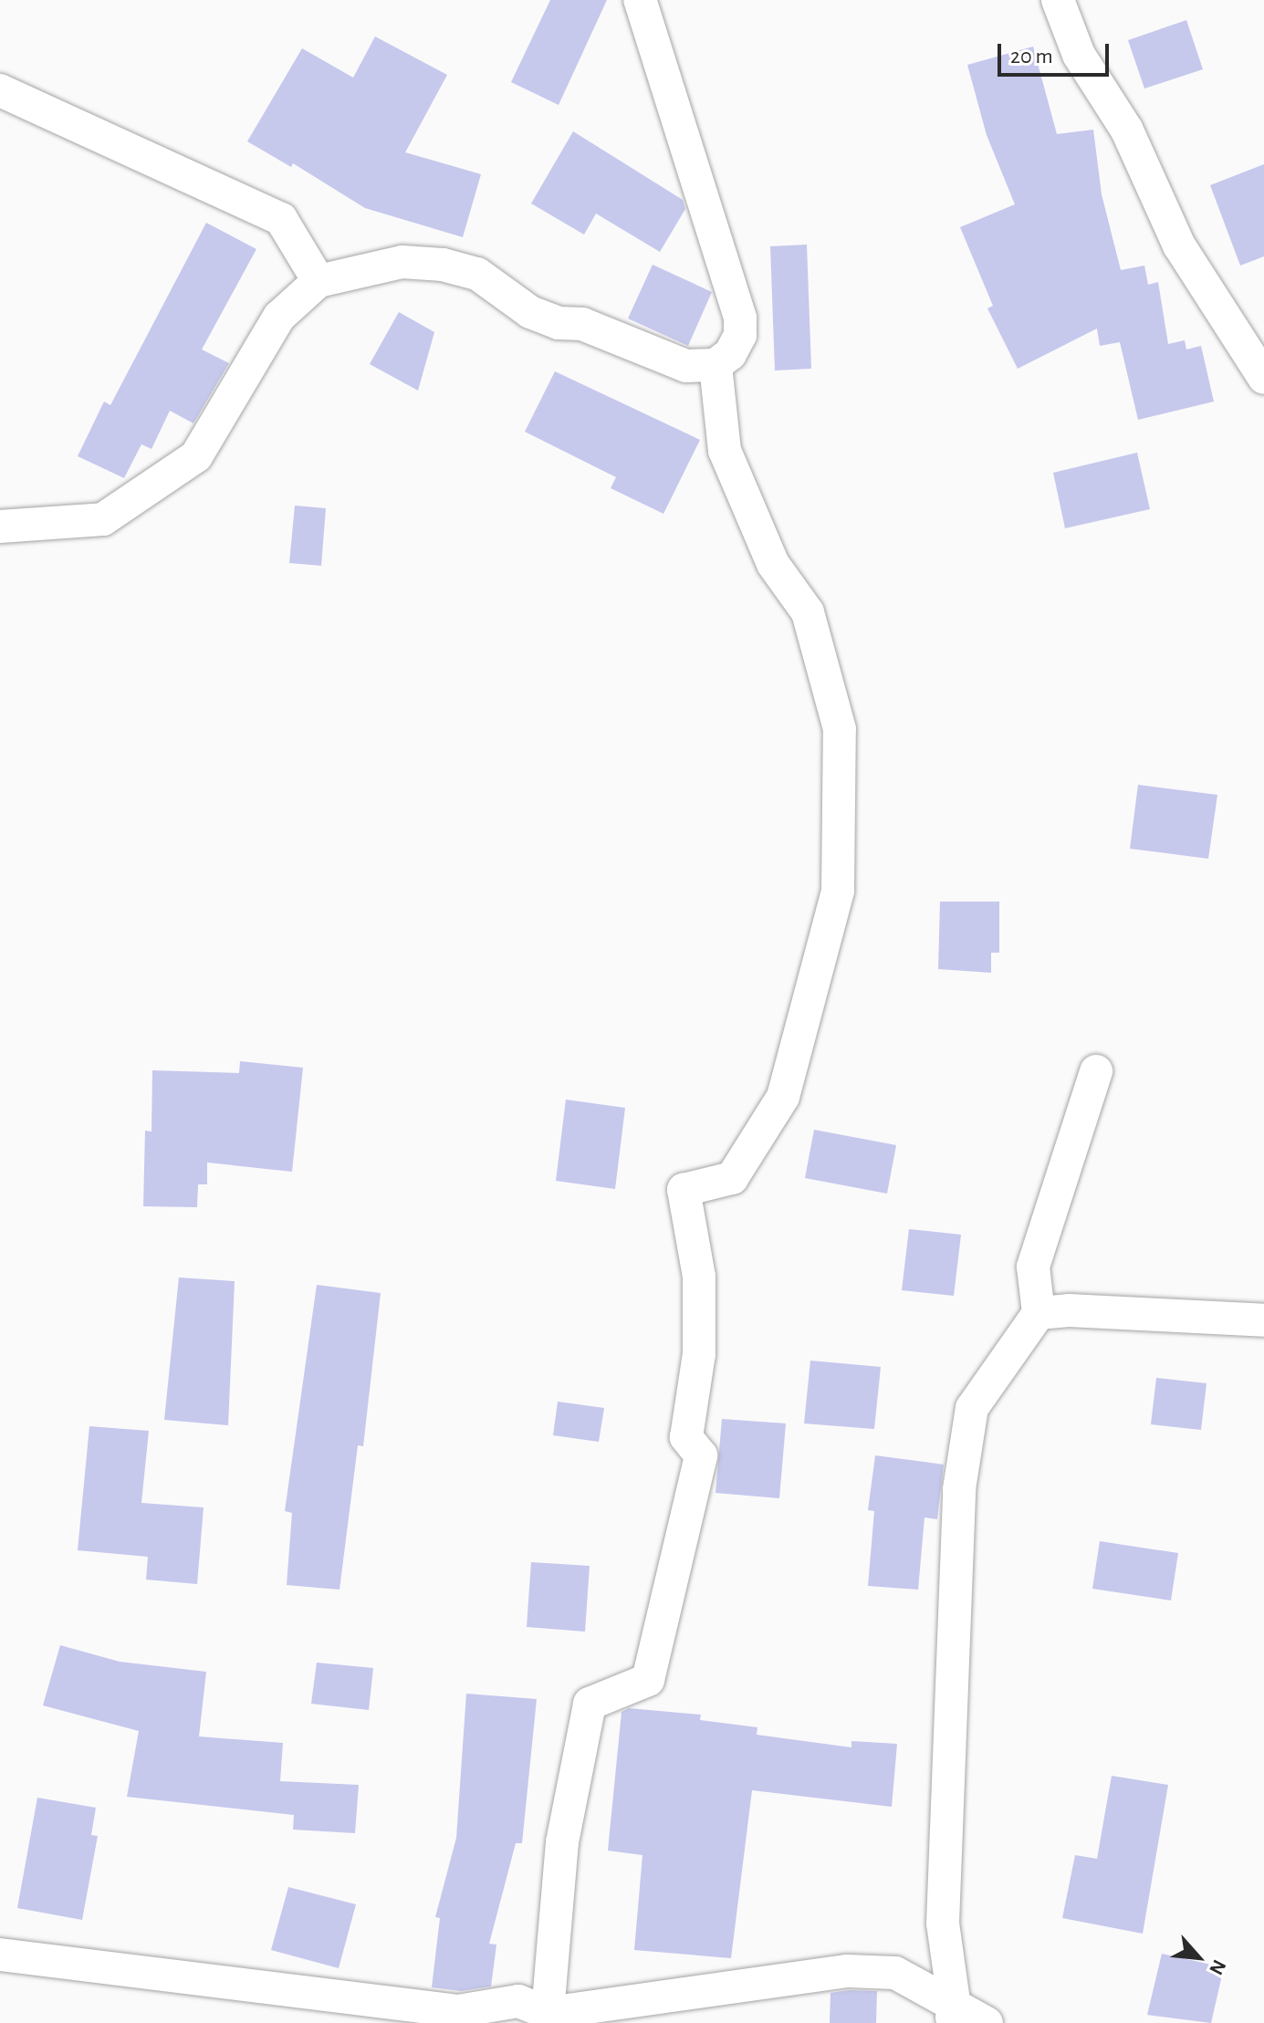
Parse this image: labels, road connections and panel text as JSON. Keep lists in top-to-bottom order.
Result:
{
  "scale_bar": "20 m",
  "north": "bottom right"
}
